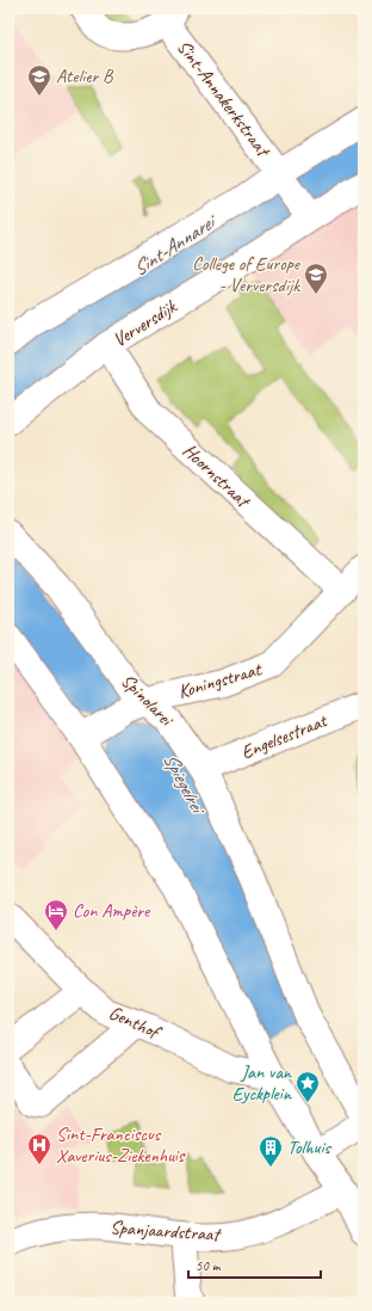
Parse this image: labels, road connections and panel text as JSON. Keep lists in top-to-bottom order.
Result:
{
  "streets": {
    "street": [
      "Sint-Annakerkstraat",
      "Verversdijk",
      "Hoornstraat",
      "Koningstraat",
      "Spinolarei",
      "Engelsestraat",
      "Genthof",
      "Spanjaardstraat"
    ]
  },
  "crossings": [
    ["Sint-Annakerkstraat", "Verversdijk"],
    ["Verversdijk", "Hoornstraat"],
    ["Hoornstraat", "Koningstraat"],
    ["Koningstraat", "Spinolarei"],
    ["Spinolarei", "Engelsestraat"]
  ],
  "water": ["Sint-Annarei", "Spiegelrei"],
  "places": {
    "school or university": ["Atelier B", "College of Europe - Verversdijk"],
    "hotel": ["Con Ampère"],
    "place": ["Jan van Eyckplein"],
    "hospital": ["Sint-Franciscus Xaverius-Ziekenhuis"],
    "building": ["Tolhuis"]
  },
  "scale_bar": "50 m"
}
